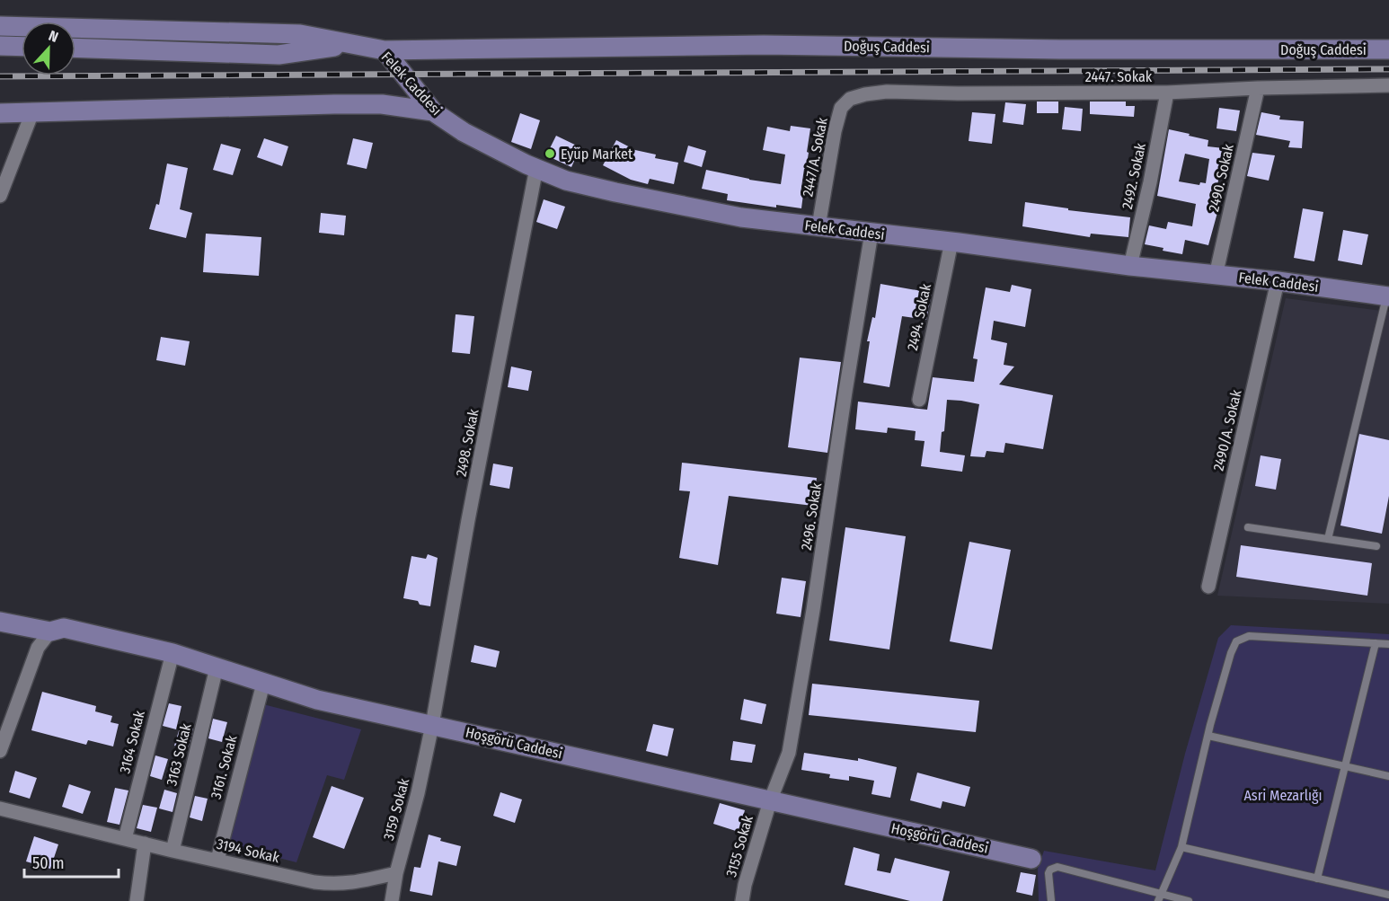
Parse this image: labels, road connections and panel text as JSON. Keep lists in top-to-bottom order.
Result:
{
  "streets": {
    "street": [
      "Doğuş Caddesi",
      "2447. Sokak",
      "Felek Caddesi",
      "2447/A. Sokak",
      "2492. Sokak",
      "2490. Sokak",
      "2494. Sokak",
      "2490/A. Sokak",
      "2498. Sokak",
      "2496. Sokak",
      "3164 Sokak",
      "Hoşgörü Caddesi",
      "3163 Sokak",
      "3161. Sokak",
      "3159 Sokak",
      "3155 Sokak",
      "3194 Sokak"
    ]
  },
  "crossings": [
    ["Doğuş Caddesi", "Felek Caddesi"],
    ["2447. Sokak", "2447/A. Sokak"],
    ["2447. Sokak", "2492. Sokak"],
    ["2447. Sokak", "2490. Sokak"],
    ["Felek Caddesi", "2447/A. Sokak"],
    ["Felek Caddesi", "2492. Sokak"],
    ["Felek Caddesi", "2490. Sokak"],
    ["Felek Caddesi", "2494. Sokak"],
    ["Felek Caddesi", "2490/A. Sokak"],
    ["Felek Caddesi", "2498. Sokak"],
    ["Felek Caddesi", "2496. Sokak"],
    ["2498. Sokak", "Hoşgörü Caddesi"],
    ["2498. Sokak", "3159 Sokak"],
    ["2496. Sokak", "Hoşgörü Caddesi"],
    ["2496. Sokak", "3155 Sokak"],
    ["3164 Sokak", "Hoşgörü Caddesi"],
    ["3164 Sokak", "3194 Sokak"],
    ["Hoşgörü Caddesi", "3163 Sokak"],
    ["Hoşgörü Caddesi", "3161. Sokak"],
    ["Hoşgörü Caddesi", "3159 Sokak"],
    ["Hoşgörü Caddesi", "3155 Sokak"],
    ["3163 Sokak", "3194 Sokak"],
    ["3161. Sokak", "3194 Sokak"],
    ["3159 Sokak", "3194 Sokak"]
  ],
  "parks": ["Asri Mezarlığı"],
  "places": ["Eyüp Market"],
  "scale_bar": "50 m",
  "north": "top"
}
